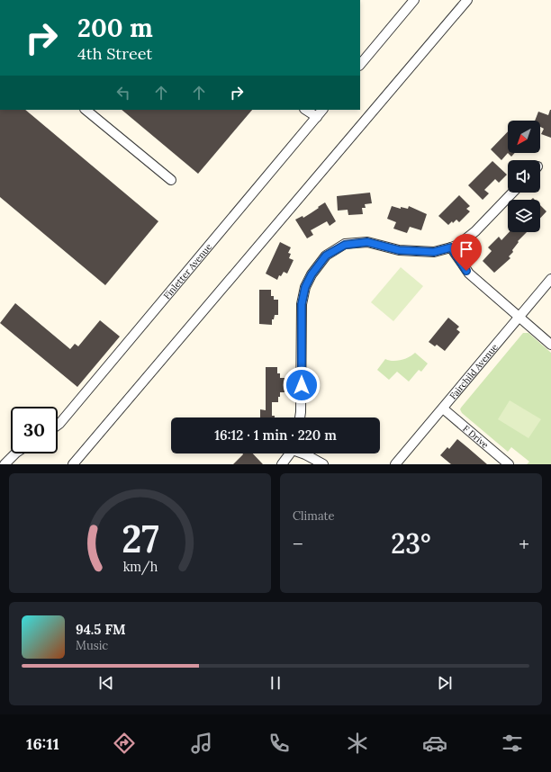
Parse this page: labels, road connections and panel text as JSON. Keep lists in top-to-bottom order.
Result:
{
  "streets": {
    "street": ["Finletter Avenue", "Fairchild Avenue", "F Drive"]
  },
  "crossings": [
    ["Fairchild Avenue", "F Drive"]
  ],
  "north": "bottom left",
  "page": {
    "turn": ["200 m", "4th Street"],
    "limit": "30",
    "trip": "16:12 · 1 min · 220 m",
    "tile": "Climate",
    "heat": ["−", "23°", "+"],
    "song": ["94.5 FM", "Music"],
    "tabs": "16:11",
    "gauge": ["27", "km/h"]
  }
}
